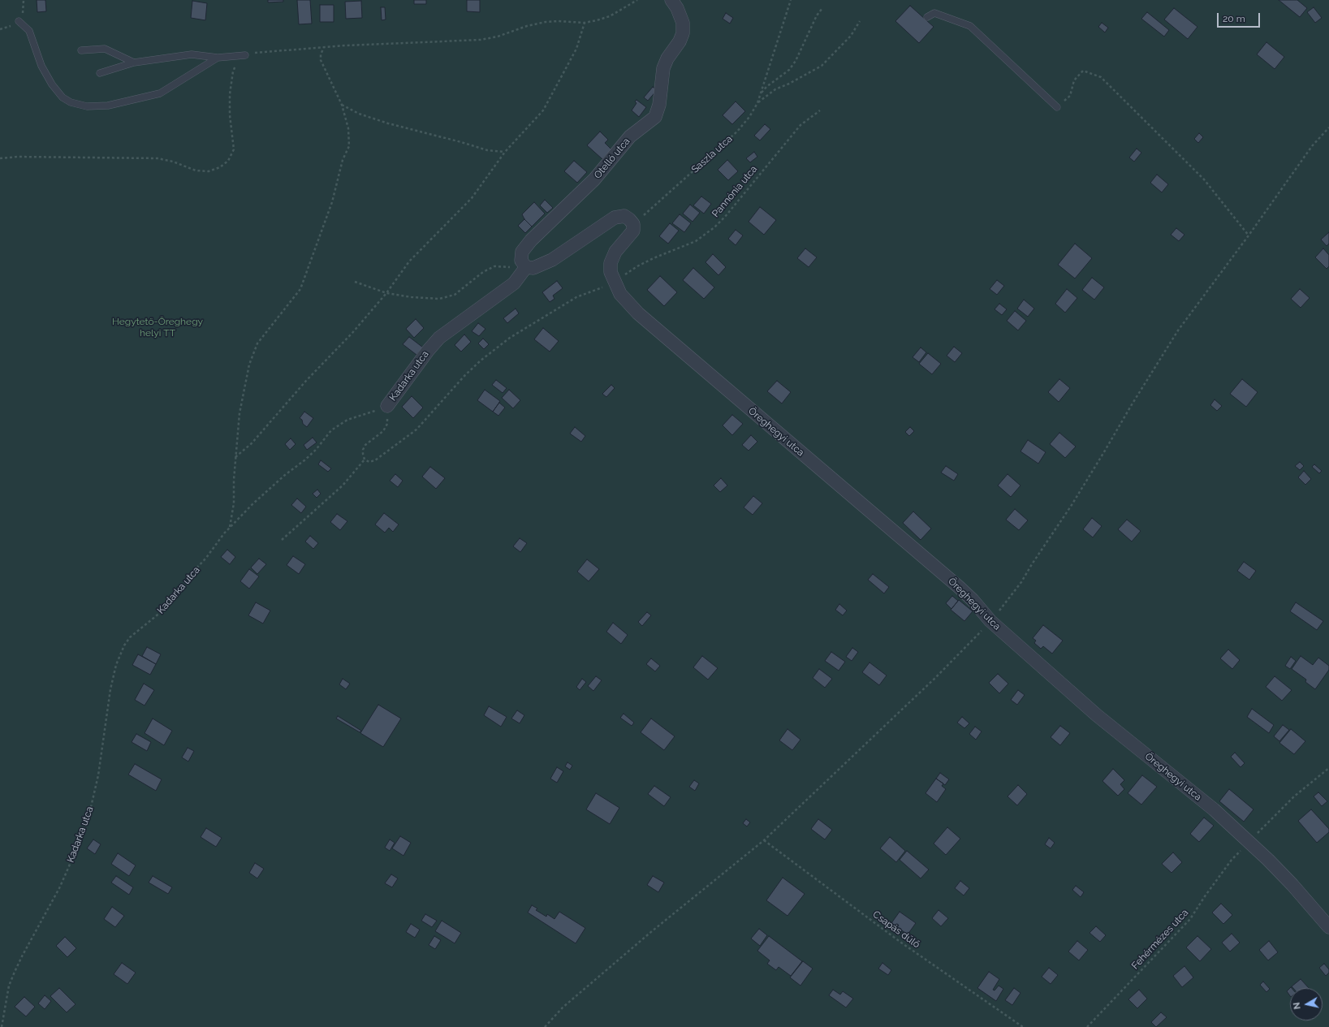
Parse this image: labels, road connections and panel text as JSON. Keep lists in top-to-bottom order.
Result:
{
  "streets": {
    "street": ["Otelló utca", "Kadarka utca", "Öreghegyi utca"],
    "path": [
      "Saszla utca",
      "Pannónia utca",
      "Csapás dűlő",
      "Fehérmézes utca"
    ]
  },
  "crossings": [
    ["Otelló utca", "Kadarka utca"],
    ["Pannónia utca", "Öreghegyi utca"],
    ["Öreghegyi utca", "Fehérmézes utca"]
  ],
  "parks": ["Hegytető-Öreghegy helyi TT"],
  "scale_bar": "20 m",
  "north": "left"
}
